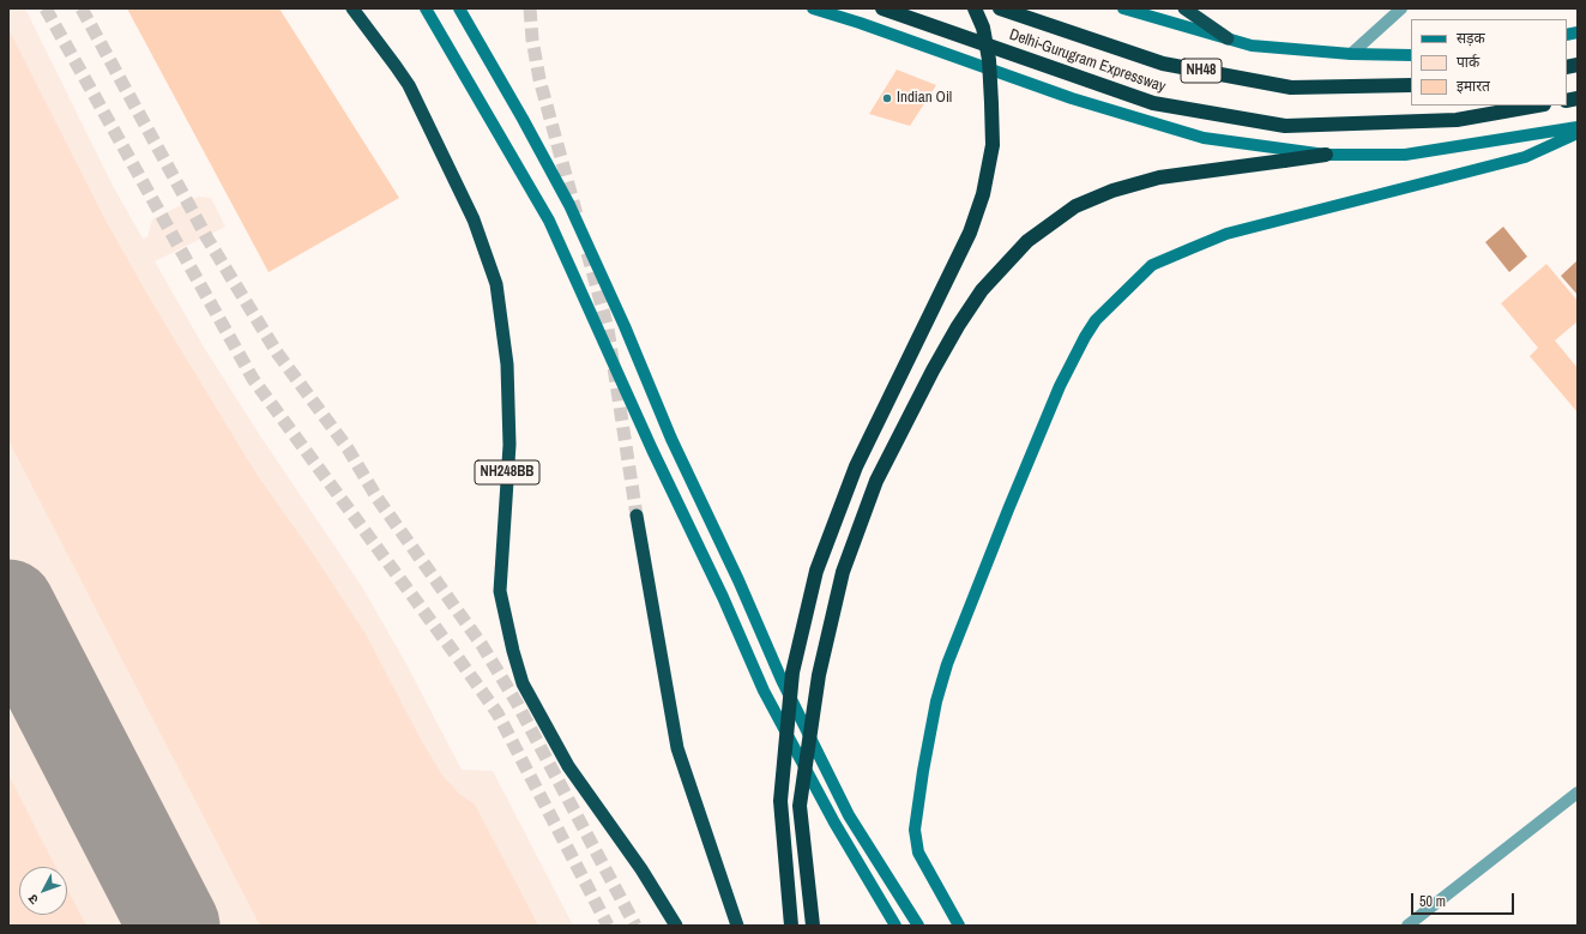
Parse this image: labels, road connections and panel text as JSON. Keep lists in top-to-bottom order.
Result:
{
  "streets": {
    "highway": ["Delhi-Gurugram Expressway", "NH48", "NH248BB"]
  },
  "places": ["Indian Oil"],
  "legend": ["सड़क", "पार्क", "इमारत"],
  "scale_bar": "50 m",
  "north": "bottom left"
}
